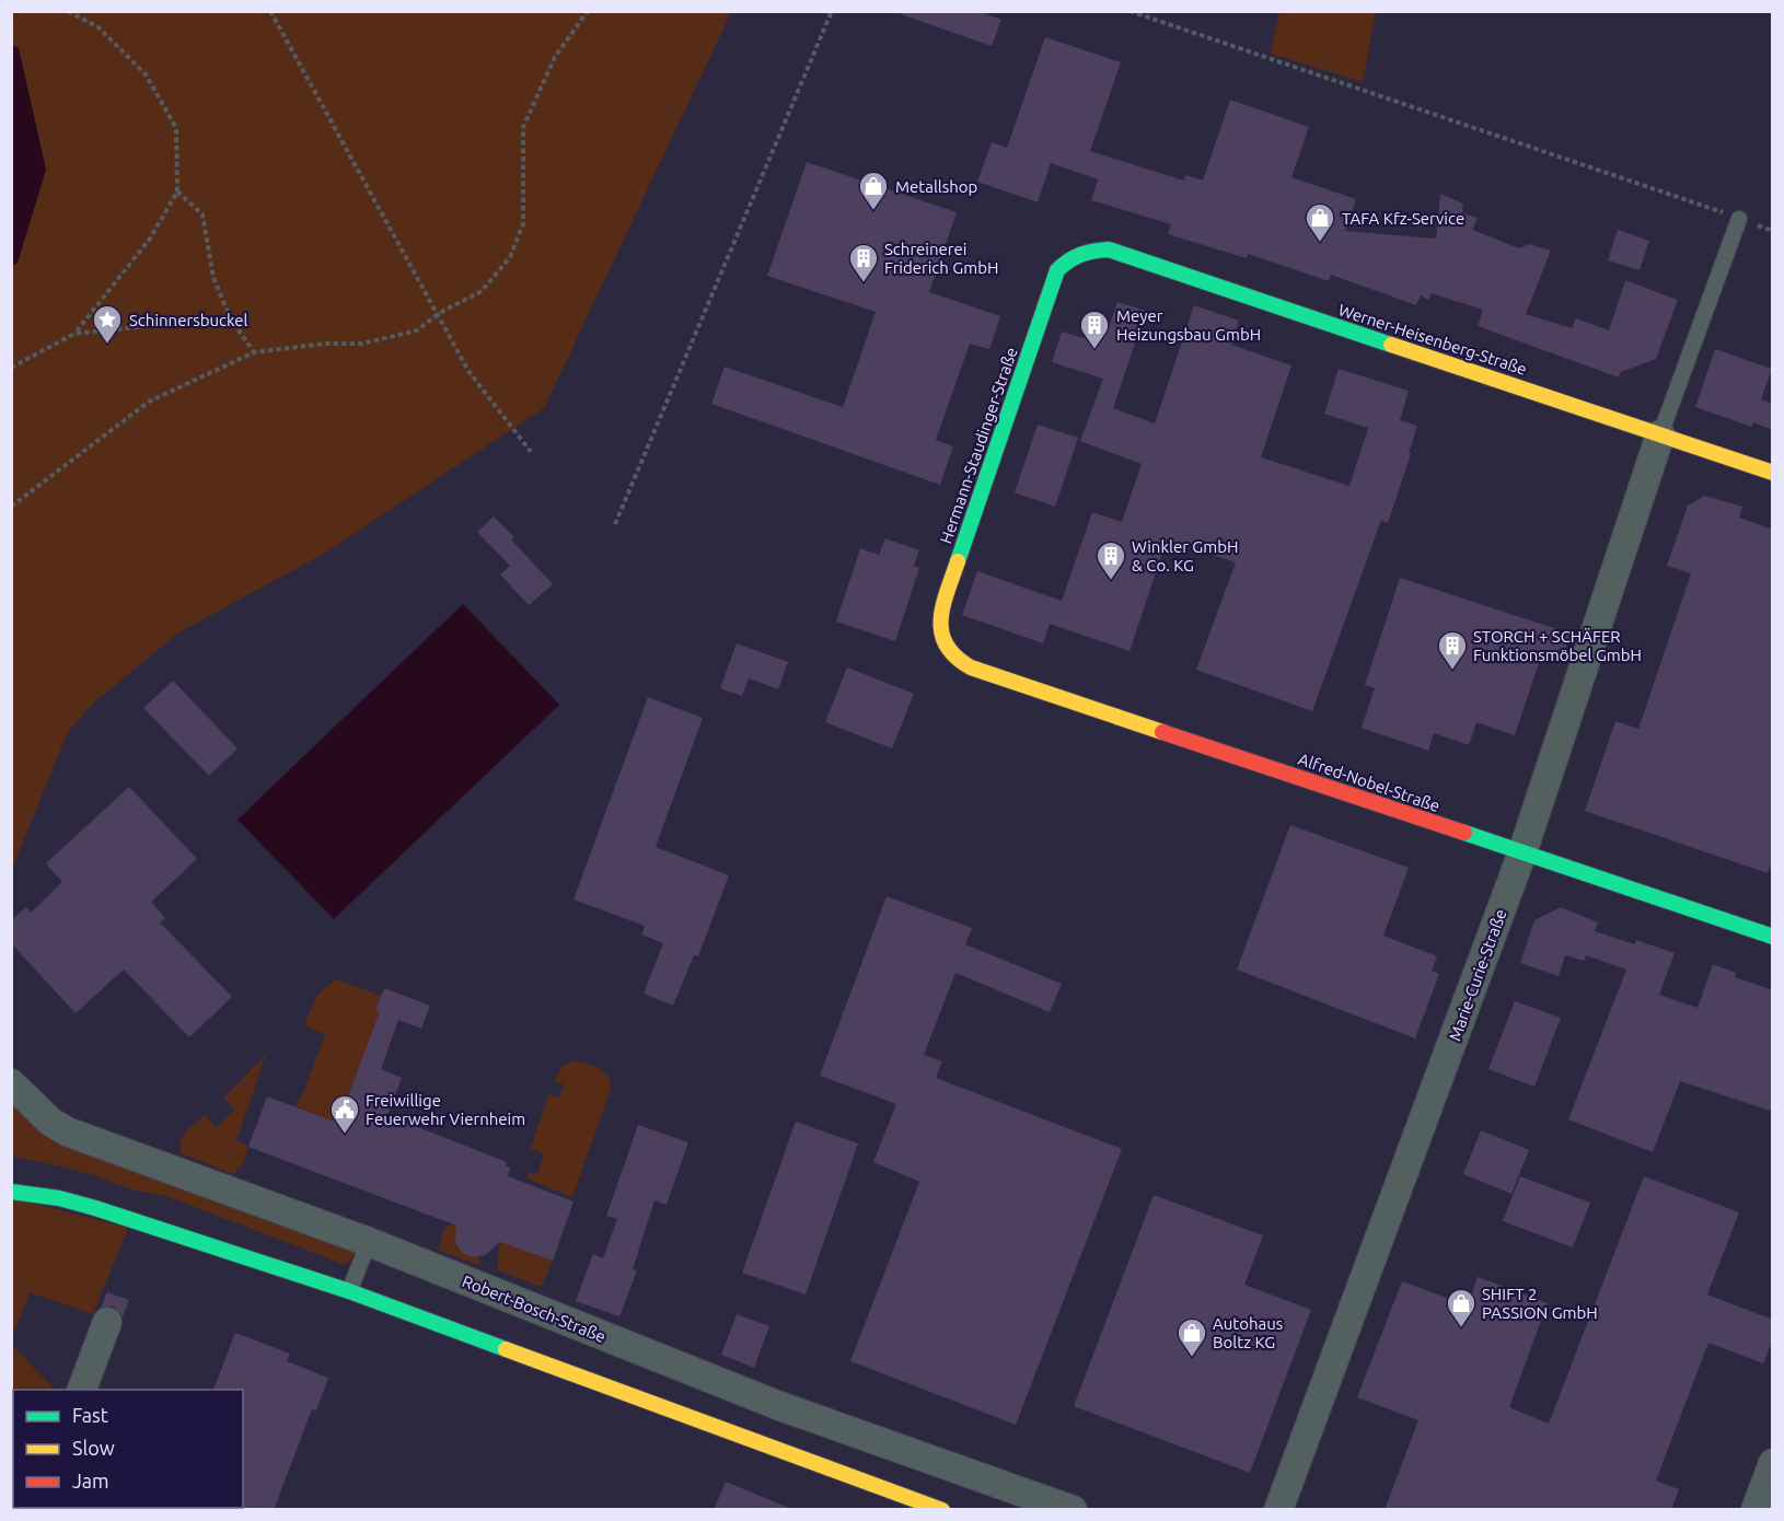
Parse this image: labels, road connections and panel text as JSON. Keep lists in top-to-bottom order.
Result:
{
  "streets": {
    "street": [
      "Werner-Heisenberg-Straße",
      "Hermann-Staudinger-Straße",
      "Alfred-Nobel-Straße",
      "Marie-Curie-Straße",
      "Robert-Bosch-Straße"
    ]
  },
  "crossings": [
    ["Werner-Heisenberg-Straße", "Hermann-Staudinger-Straße"],
    ["Werner-Heisenberg-Straße", "Marie-Curie-Straße"],
    ["Hermann-Staudinger-Straße", "Alfred-Nobel-Straße"],
    ["Alfred-Nobel-Straße", "Marie-Curie-Straße"]
  ],
  "places": {
    "shop": [
      "Metallshop",
      "TAFA Kfz-Service",
      "SHIFT 2 PASSION GmbH",
      "Autohaus Boltz KG"
    ],
    "building": [
      "Schreinerei Friderich GmbH",
      "Meyer Heizungsbau GmbH",
      "Winkler GmbH & Co. KG",
      "STORCH + SCHÄFER Funktionsmöbel GmbH"
    ],
    "place": ["Schinnersbuckel"],
    "public building": ["Freiwillige Feuerwehr Viernheim"]
  },
  "legend": ["Fast", "Slow", "Jam"]
}
